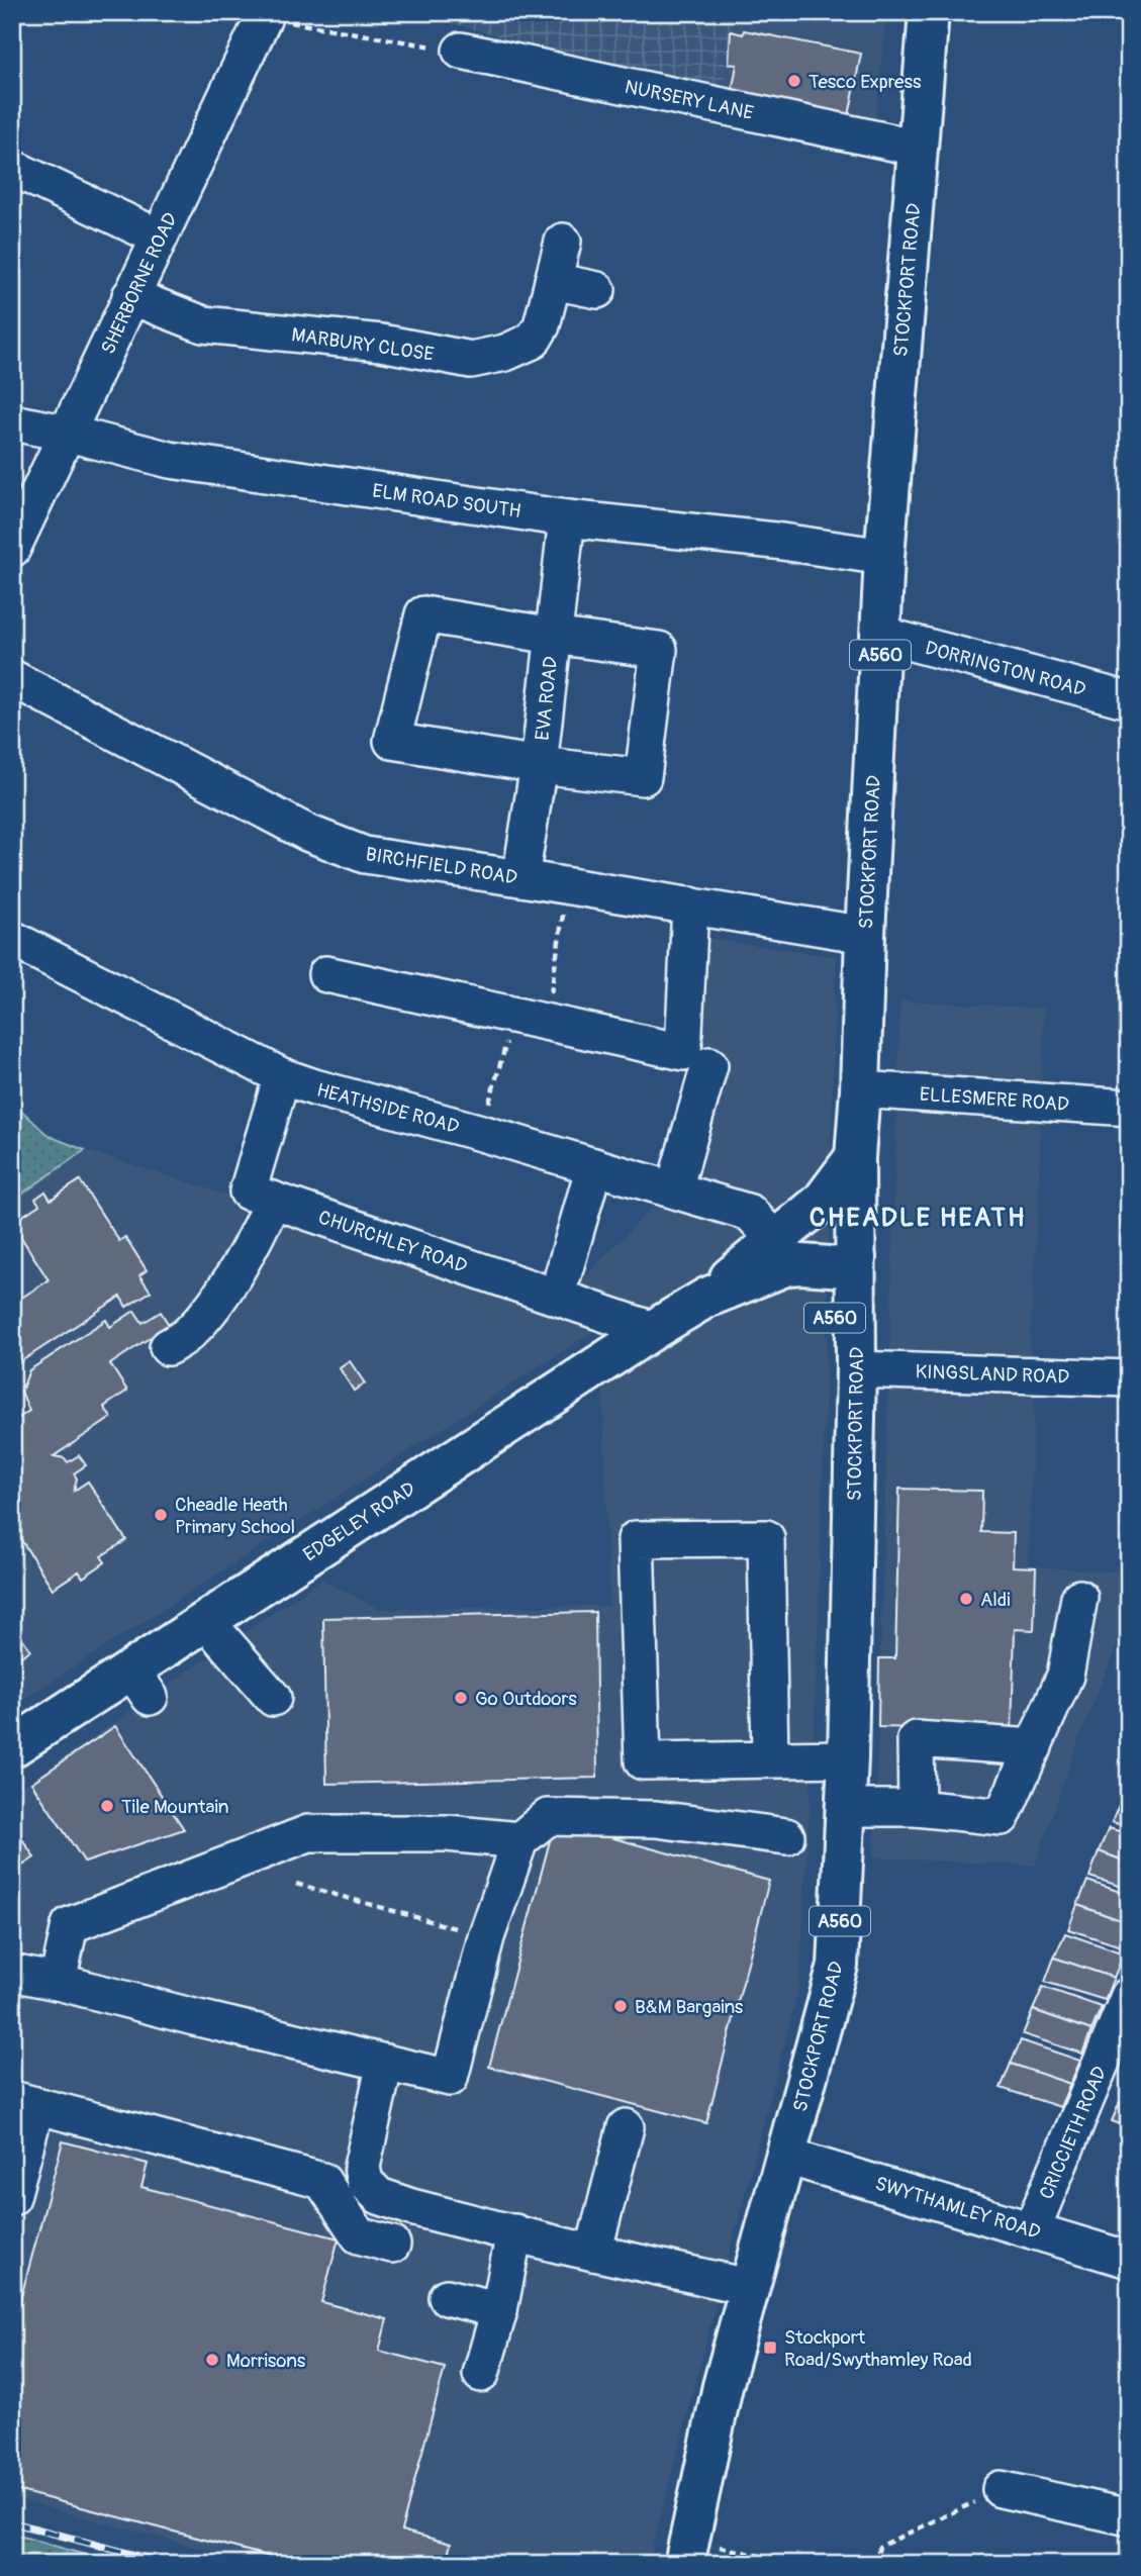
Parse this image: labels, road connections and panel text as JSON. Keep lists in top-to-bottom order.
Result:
{
  "streets": {
    "main road": ["STOCKPORT ROAD", "A560", "EDGELEY ROAD"],
    "street": [
      "NURSERY LANE",
      "SHERBORNE ROAD",
      "MARBURY CLOSE",
      "ELM ROAD SOUTH",
      "DORRINGTON ROAD",
      "EVA ROAD",
      "BIRCHFIELD ROAD",
      "ELLESMERE ROAD",
      "HEATHSIDE ROAD",
      "CHURCHLEY ROAD",
      "KINGSLAND ROAD",
      "CRICCIETH ROAD",
      "SWYTHAMLEY ROAD"
    ]
  },
  "crossings": [
    ["NURSERY LANE", "STOCKPORT ROAD"],
    ["STOCKPORT ROAD", "ELM ROAD SOUTH"],
    ["STOCKPORT ROAD", "A560"],
    ["STOCKPORT ROAD", "DORRINGTON ROAD"],
    ["STOCKPORT ROAD", "BIRCHFIELD ROAD"],
    ["STOCKPORT ROAD", "ELLESMERE ROAD"],
    ["STOCKPORT ROAD", "KINGSLAND ROAD"],
    ["STOCKPORT ROAD", "EDGELEY ROAD"],
    ["STOCKPORT ROAD", "SWYTHAMLEY ROAD"],
    ["SHERBORNE ROAD", "MARBURY CLOSE"],
    ["SHERBORNE ROAD", "ELM ROAD SOUTH"],
    ["ELM ROAD SOUTH", "EVA ROAD"],
    ["A560", "KINGSLAND ROAD"],
    ["A560", "EDGELEY ROAD"],
    ["EVA ROAD", "BIRCHFIELD ROAD"],
    ["HEATHSIDE ROAD", "CHURCHLEY ROAD"],
    ["HEATHSIDE ROAD", "EDGELEY ROAD"],
    ["CHURCHLEY ROAD", "EDGELEY ROAD"],
    ["CRICCIETH ROAD", "SWYTHAMLEY ROAD"]
  ],
  "districts": ["CHEADLE HEATH"],
  "places": {
    "other": [
      "Tesco Express",
      "Cheadle Heath Primary School",
      "Aldi",
      "Go Outdoors",
      "Tile Mountain",
      "B&M Bargains",
      "Morrisons"
    ],
    "transit": ["Stockport Road/Swythamley Road"]
  }
}
